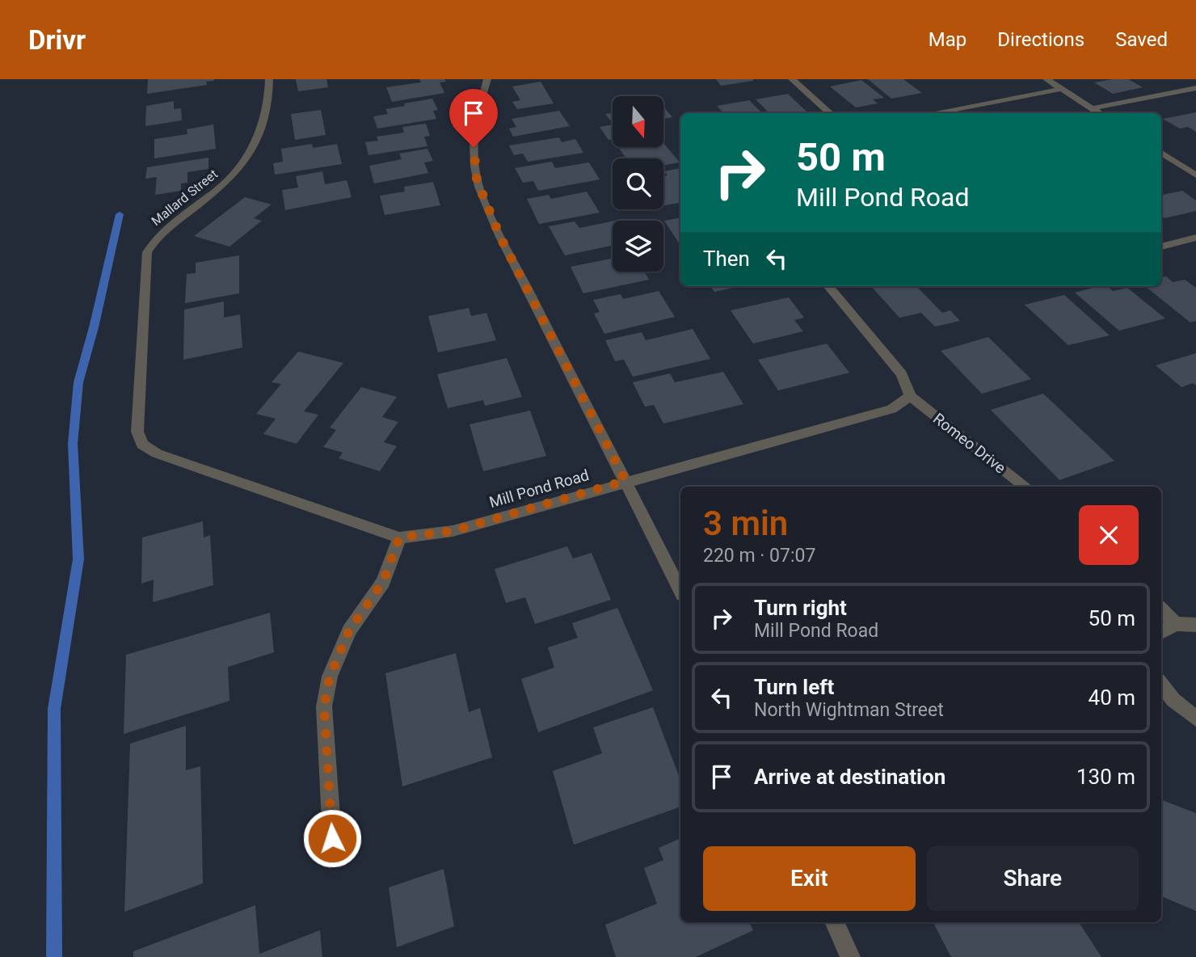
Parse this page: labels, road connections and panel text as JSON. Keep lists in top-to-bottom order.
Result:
{
  "streets": {
    "street": ["Mallard Street", "Romeo Drive", "Mill Pond Road"]
  },
  "crossings": [
    ["Mallard Street", "Mill Pond Road"],
    ["Romeo Drive", "Mill Pond Road"]
  ],
  "north": "bottom",
  "page": {
    "header": "Drivr",
    "nav": ["Map", "Directions", "Saved"],
    "turn": ["50 m", "Mill Pond Road"],
    "then": "Then",
    "heading": ["3 min", "220 m · 07:07"],
    "list": [
      {
        "name": "Turn right",
        "note": "Mill Pond Road",
        "value": "50 m"
      },
      {
        "name": "Turn left",
        "note": "North Wightman Street",
        "value": "40 m"
      },
      {
        "name": "Arrive at destination",
        "value": "130 m"
      }
    ],
    "buttons": ["Exit", "Share"]
  }
}
